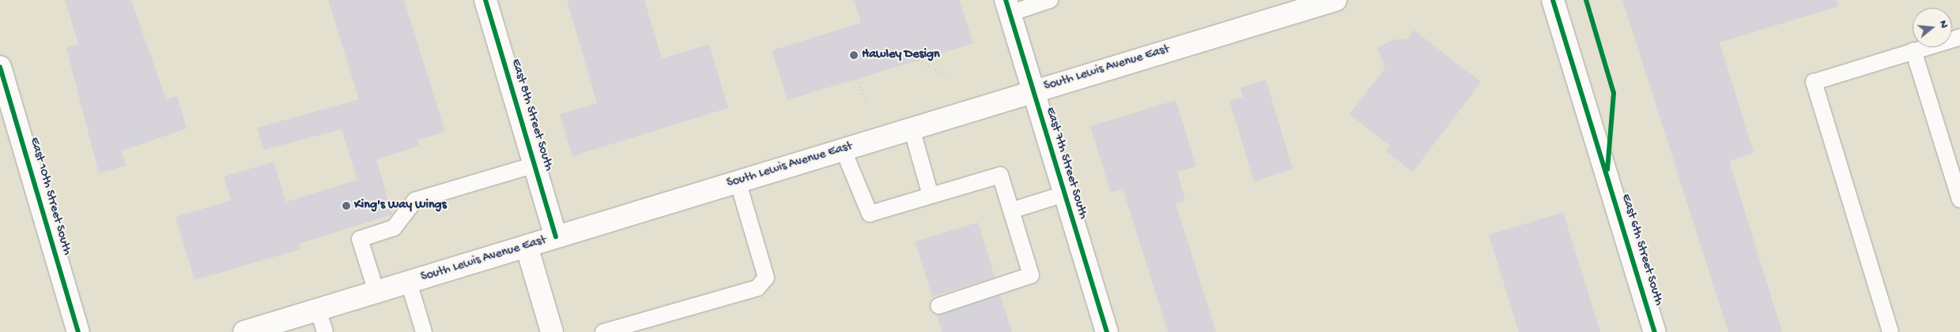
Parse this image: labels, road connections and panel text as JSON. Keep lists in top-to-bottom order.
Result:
{
  "streets": {
    "street": [
      "South Lewis Avenue East",
      "East 8th Street South",
      "East 7th Street South",
      "East 10th Street South",
      "East 6th Street South"
    ]
  },
  "crossings": [
    ["South Lewis Avenue East", "East 8th Street South"],
    ["South Lewis Avenue East", "East 7th Street South"]
  ],
  "places": ["Hawley Design", "King's Way Wings"],
  "north": "right"
}
